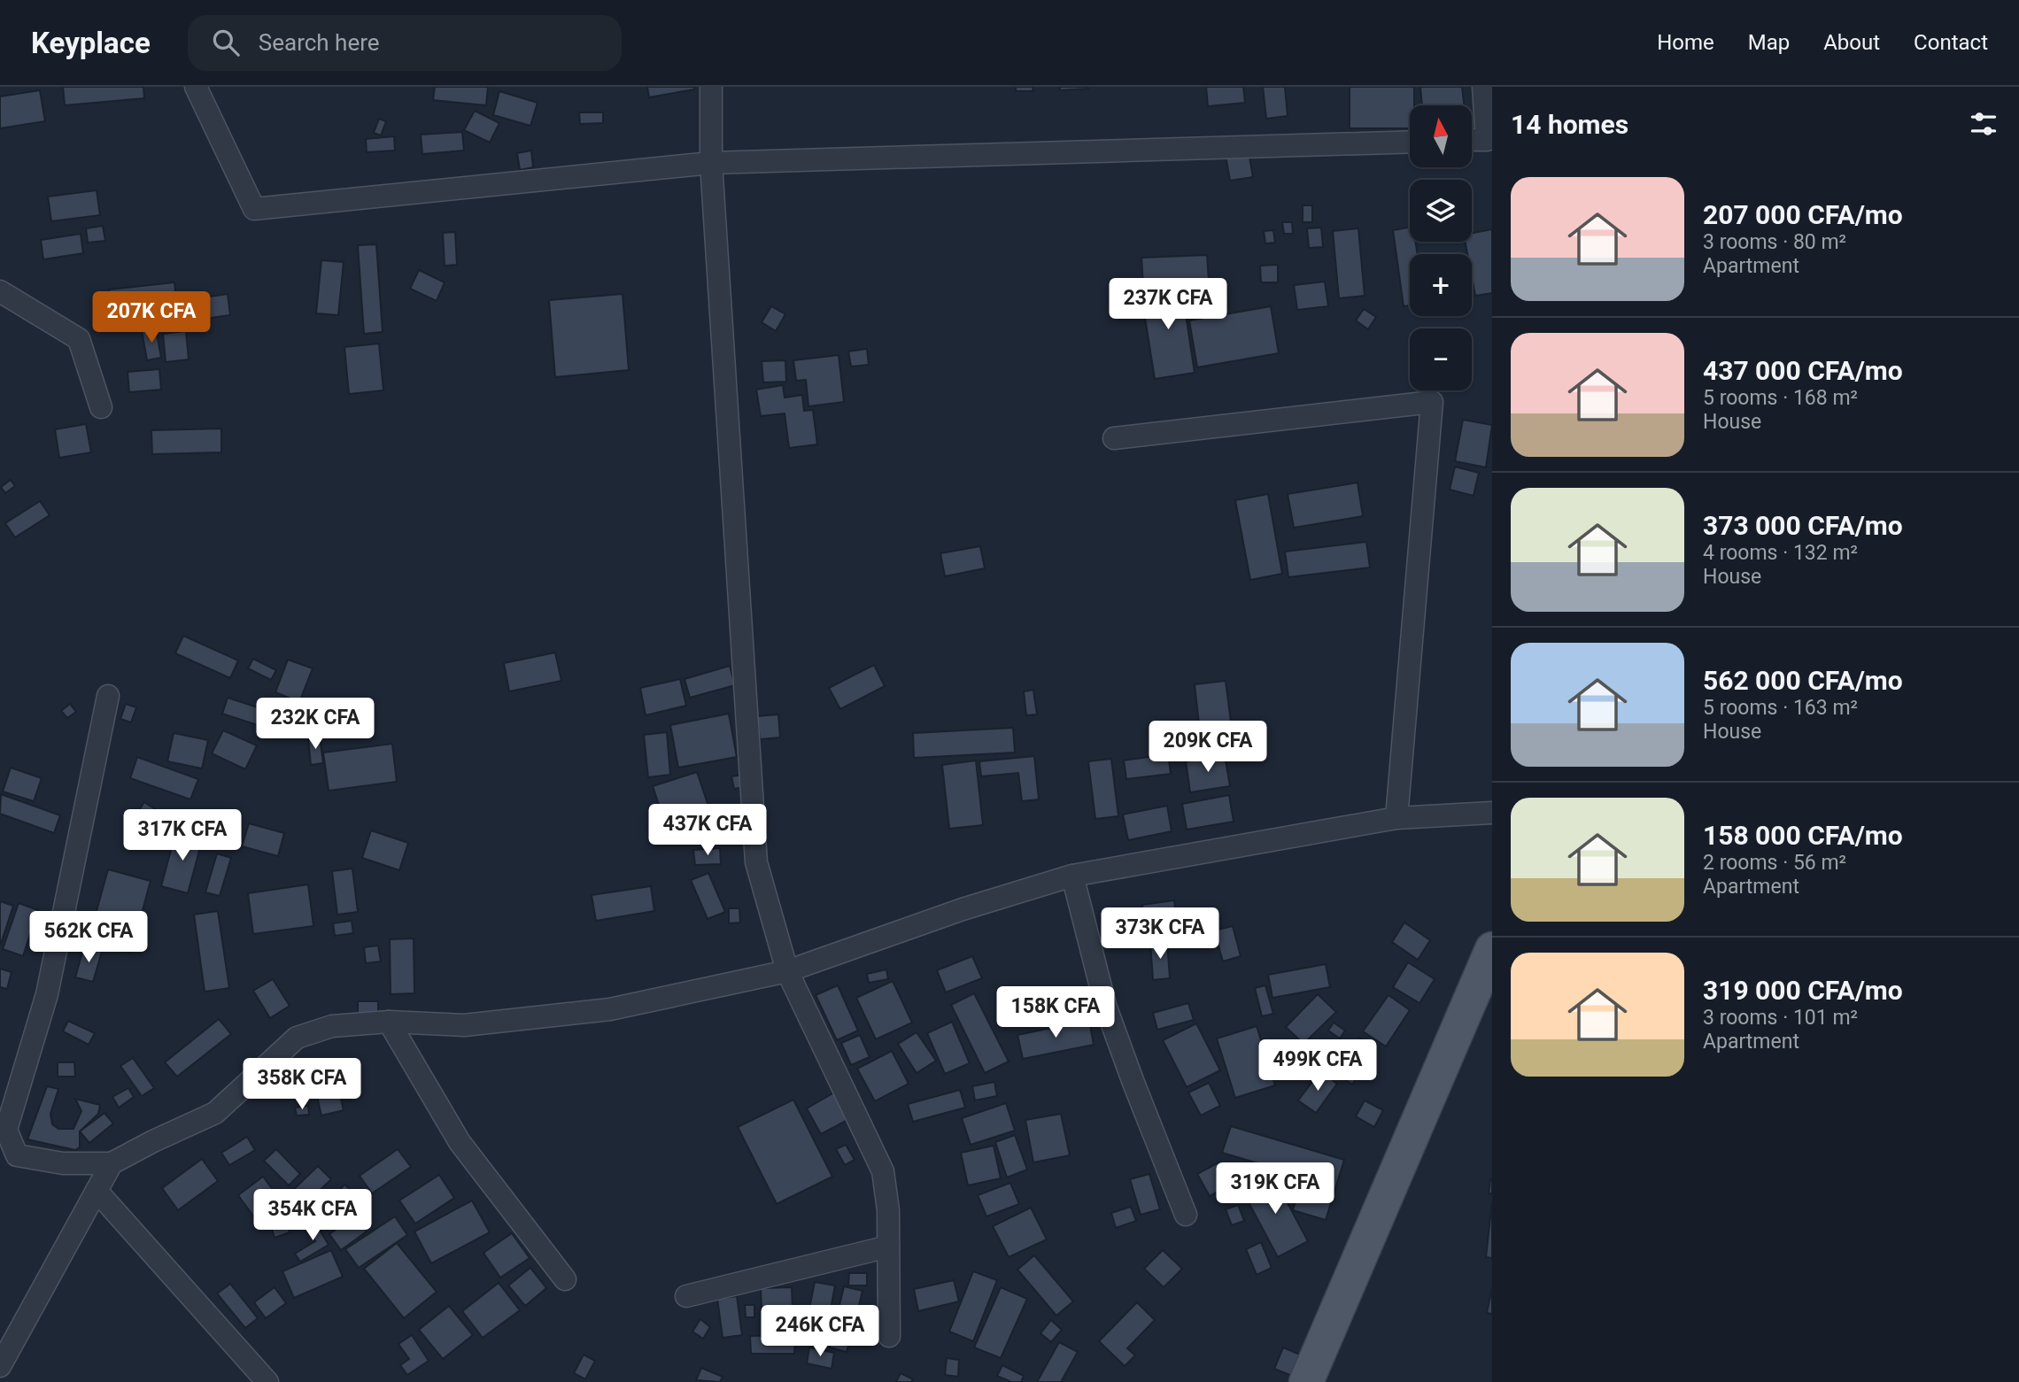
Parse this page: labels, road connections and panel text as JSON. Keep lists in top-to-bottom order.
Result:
{
  "north": "top",
  "page": {
    "header": "Keyplace",
    "search": "Search here",
    "nav": [
      "Home",
      "Map",
      "About",
      "Contact"
    ],
    "heading": "14 homes",
    "map_buttons": ["+", "−"],
    "list": [
      {
        "name": "207 000 CFA/mo",
        "note": "3 rooms · 80 m² · Apartment"
      },
      {
        "name": "437 000 CFA/mo",
        "note": "5 rooms · 168 m² · House"
      },
      {
        "name": "373 000 CFA/mo",
        "note": "4 rooms · 132 m² · House"
      },
      {
        "name": "562 000 CFA/mo",
        "note": "5 rooms · 163 m² · House"
      },
      {
        "name": "158 000 CFA/mo",
        "note": "2 rooms · 56 m² · Apartment"
      },
      {
        "name": "319 000 CFA/mo",
        "note": "3 rooms · 101 m² · Apartment"
      }
    ],
    "price": [
      "237K CFA",
      "207K CFA",
      "232K CFA",
      "209K CFA",
      "437K CFA",
      "317K CFA",
      "373K CFA",
      "562K CFA",
      "158K CFA",
      "499K CFA",
      "358K CFA",
      "319K CFA",
      "354K CFA",
      "246K CFA"
    ]
  }
}
